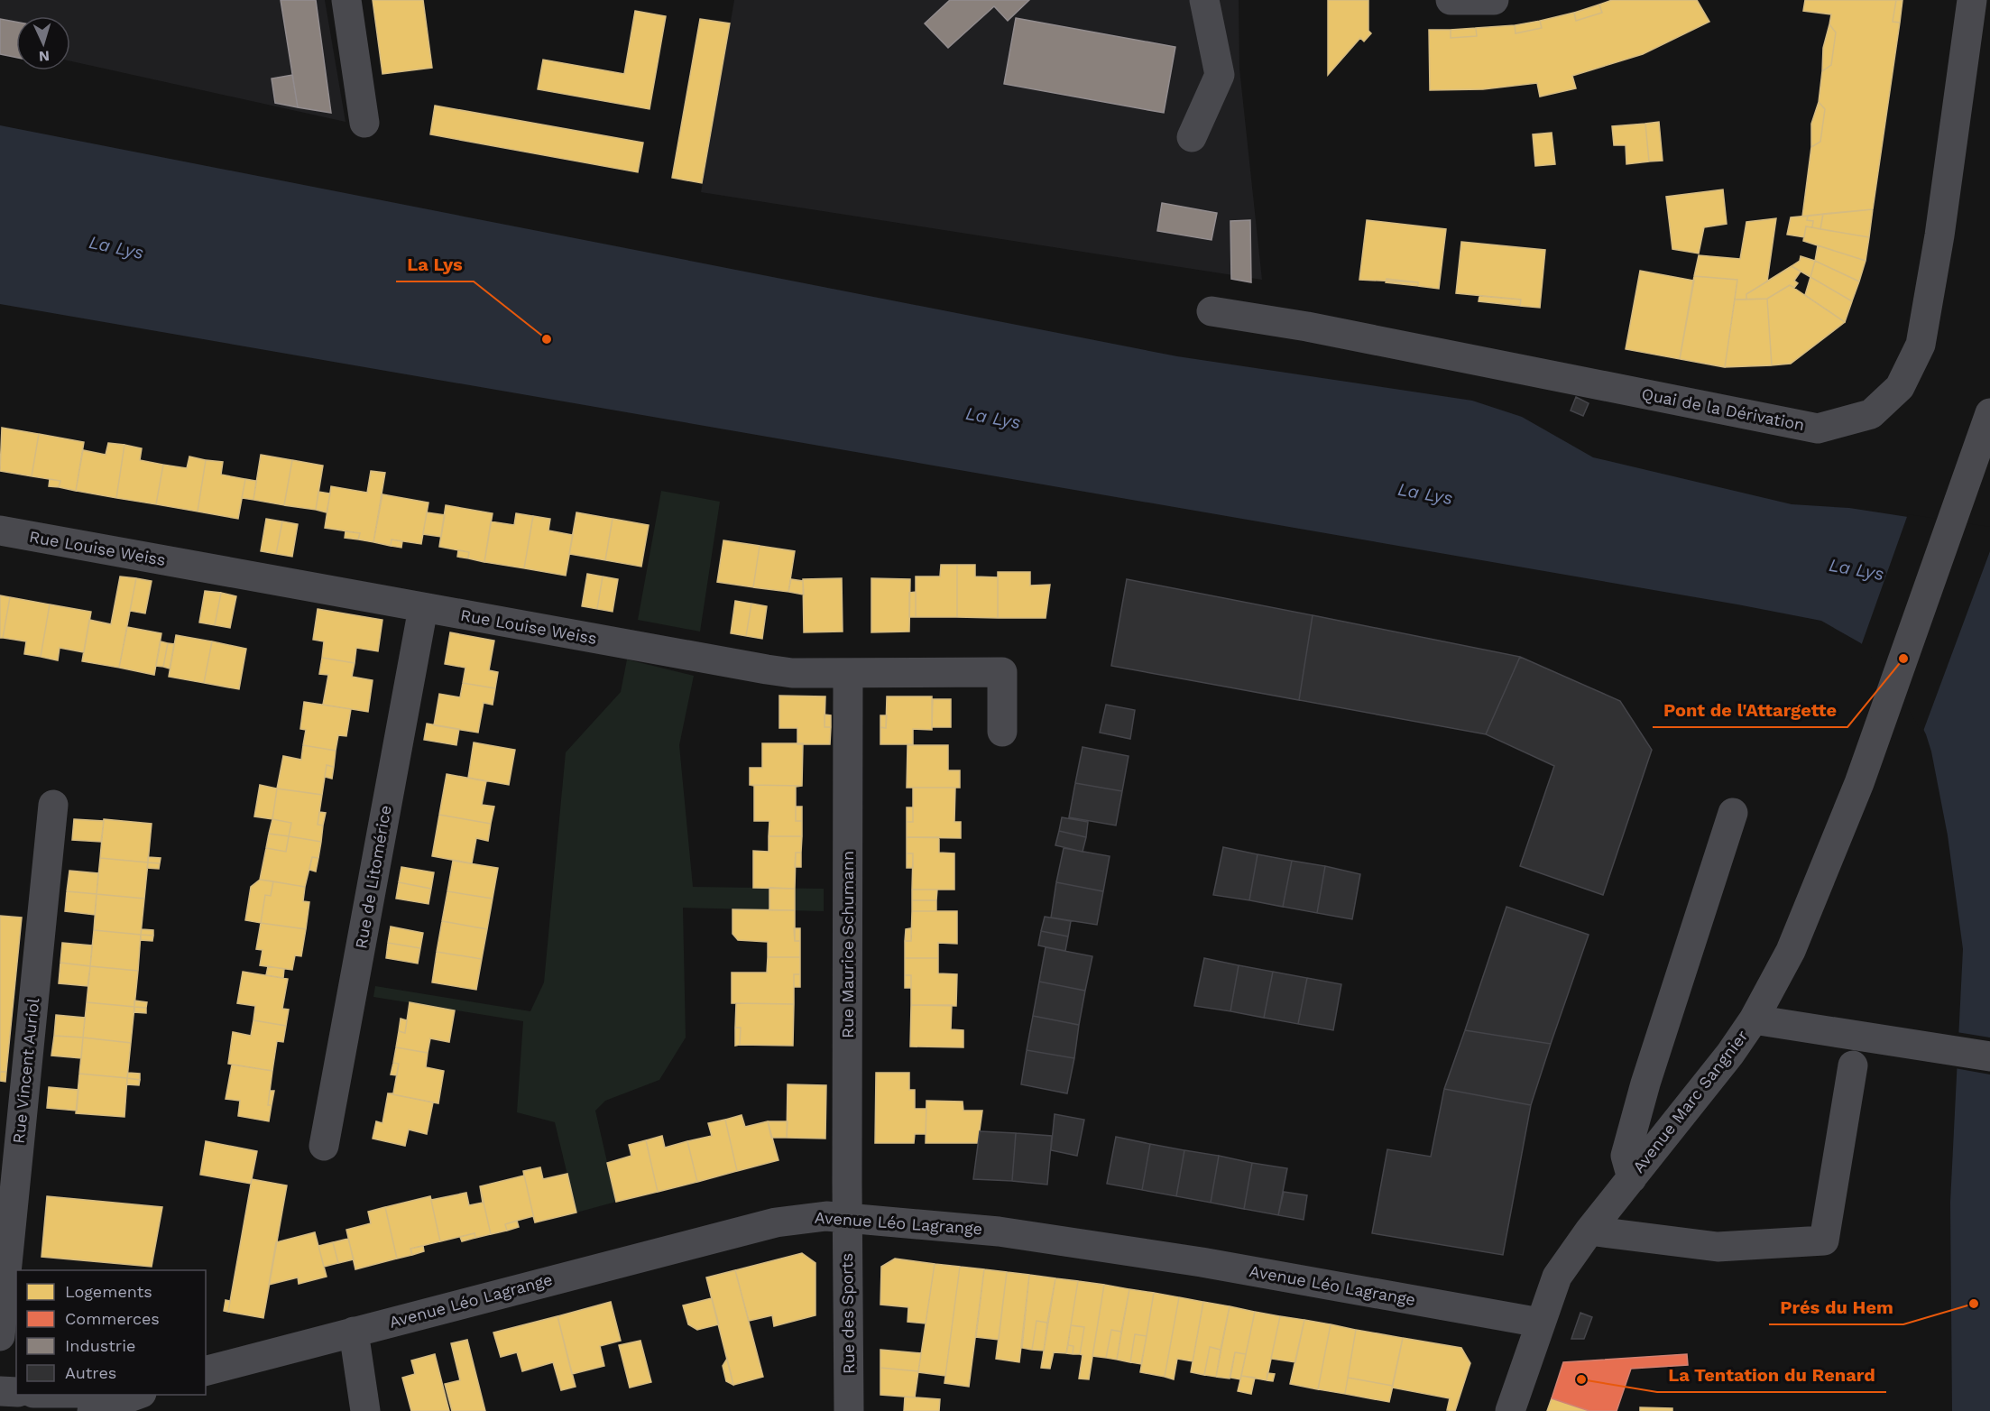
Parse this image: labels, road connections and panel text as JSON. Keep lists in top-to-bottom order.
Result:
{
  "streets": {
    "street": [
      "Quai de la Dérivation",
      "Rue Louise Weiss",
      "Rue de Litomérice",
      "Rue Maurice Schumann",
      "Rue Vincent Auriol",
      "Avenue Marc Sangnier",
      "Avenue Léo Lagrange",
      "Rue des Sports"
    ]
  },
  "crossings": [
    ["Rue Louise Weiss", "Rue de Litomérice"],
    ["Rue Louise Weiss", "Rue Maurice Schumann"],
    ["Rue Maurice Schumann", "Avenue Léo Lagrange"],
    ["Rue Maurice Schumann", "Rue des Sports"],
    ["Avenue Marc Sangnier", "Avenue Léo Lagrange"],
    ["Avenue Léo Lagrange", "Rue des Sports"]
  ],
  "water": ["La Lys"],
  "places": [
    "La Lys",
    "Pont de l'Attargette",
    "Prés du Hem",
    "La Tentation du Renard"
  ],
  "legend": [
    "Logements",
    "Commerces",
    "Industrie",
    "Autres"
  ],
  "north": "bottom"
}
